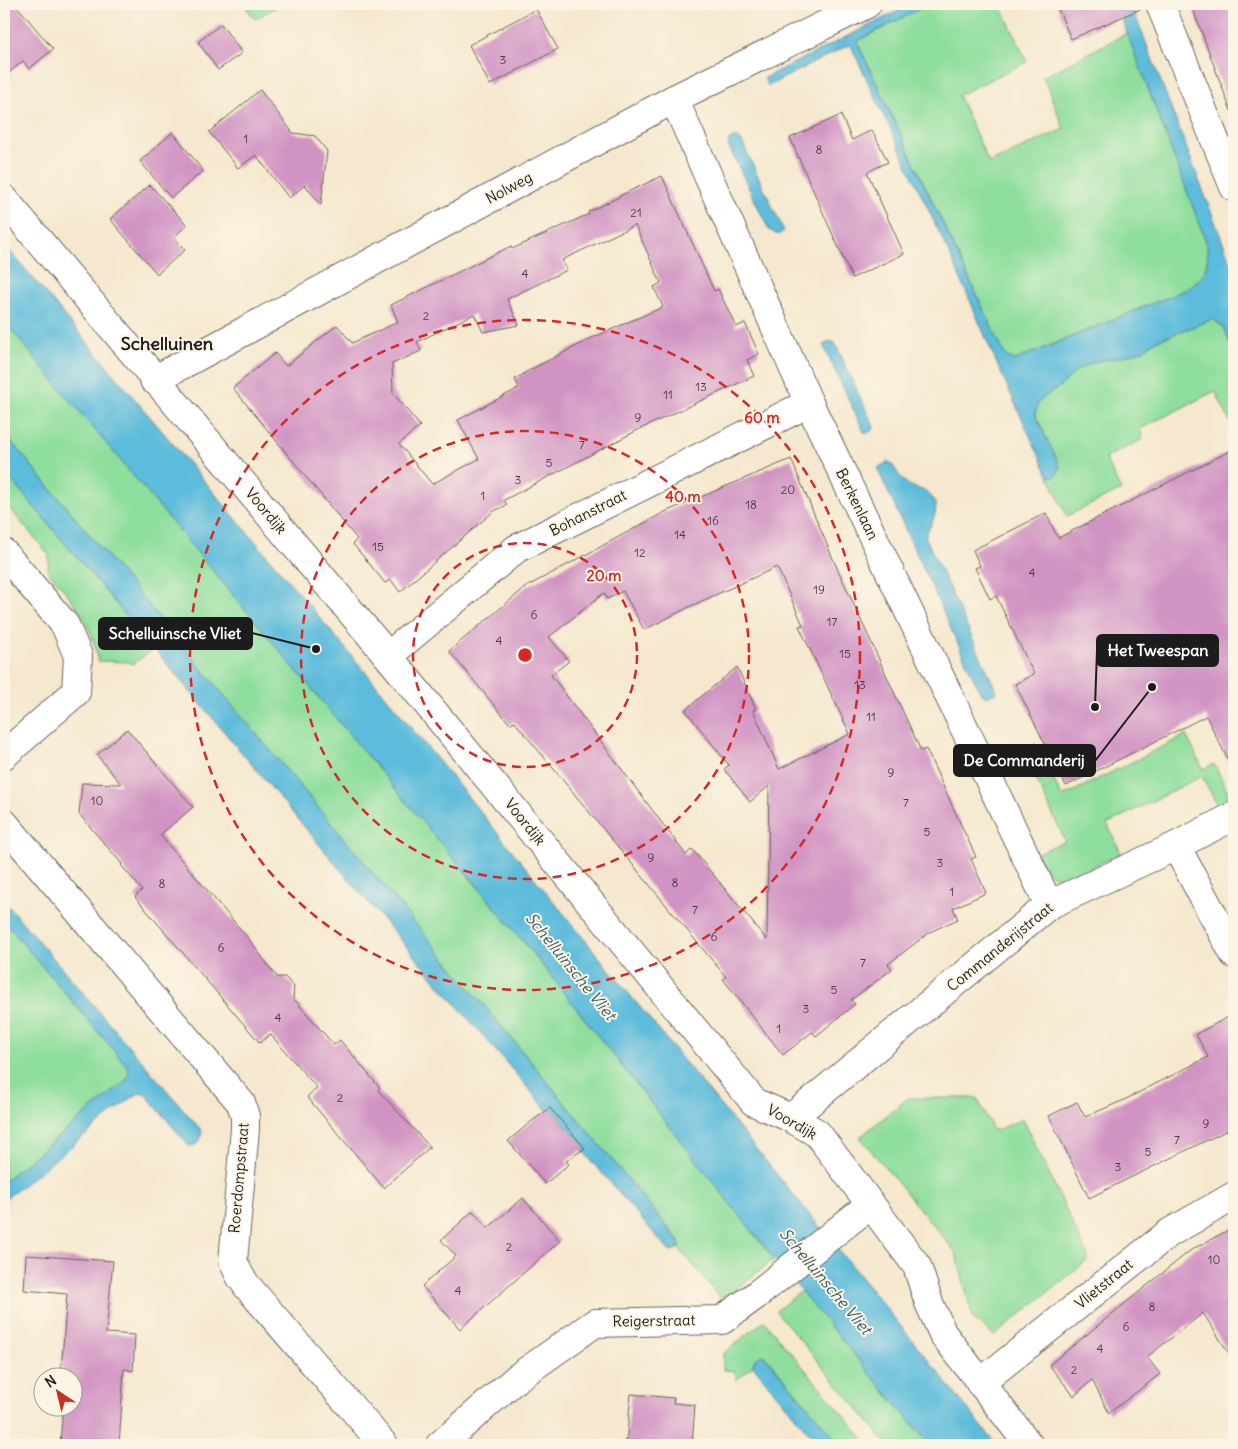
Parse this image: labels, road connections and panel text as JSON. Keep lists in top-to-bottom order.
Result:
{
  "streets": {
    "street": [
      "Nolweg",
      "Berkenlaan",
      "Voordijk",
      "Bohanstraat",
      "Commanderijstraat",
      "Roerdompstraat",
      "Vlietstraat",
      "Reigerstraat"
    ]
  },
  "crossings": [
    ["Nolweg", "Berkenlaan"],
    ["Nolweg", "Voordijk"],
    ["Berkenlaan", "Bohanstraat"],
    ["Berkenlaan", "Commanderijstraat"],
    ["Voordijk", "Bohanstraat"],
    ["Voordijk", "Commanderijstraat"],
    ["Voordijk", "Vlietstraat"],
    ["Voordijk", "Reigerstraat"]
  ],
  "districts": ["Schelluinen"],
  "water": ["Schelluinsche Vliet"],
  "places": ["Schelluinsche Vliet", "De Commanderij", "Het Tweespan"],
  "house_numbers": [
    "3",
    "1",
    "8",
    "21",
    "4",
    "2",
    "13",
    "11",
    "9",
    "7",
    "5",
    "3",
    "20",
    "1",
    "18",
    "16",
    "14",
    "15",
    "12",
    "4",
    "19",
    "6",
    "17",
    "4",
    "15",
    "13",
    "11",
    "9",
    "10",
    "7",
    "5",
    "9",
    "3",
    "8",
    "8",
    "1",
    "7",
    "6",
    "6",
    "7",
    "5",
    "3",
    "4",
    "1",
    "2",
    "9",
    "7",
    "5",
    "3",
    "2",
    "10",
    "4",
    "8",
    "6",
    "4",
    "2"
  ],
  "north": "top left",
  "rings": ["60 m", "40 m", "20 m"]
}
